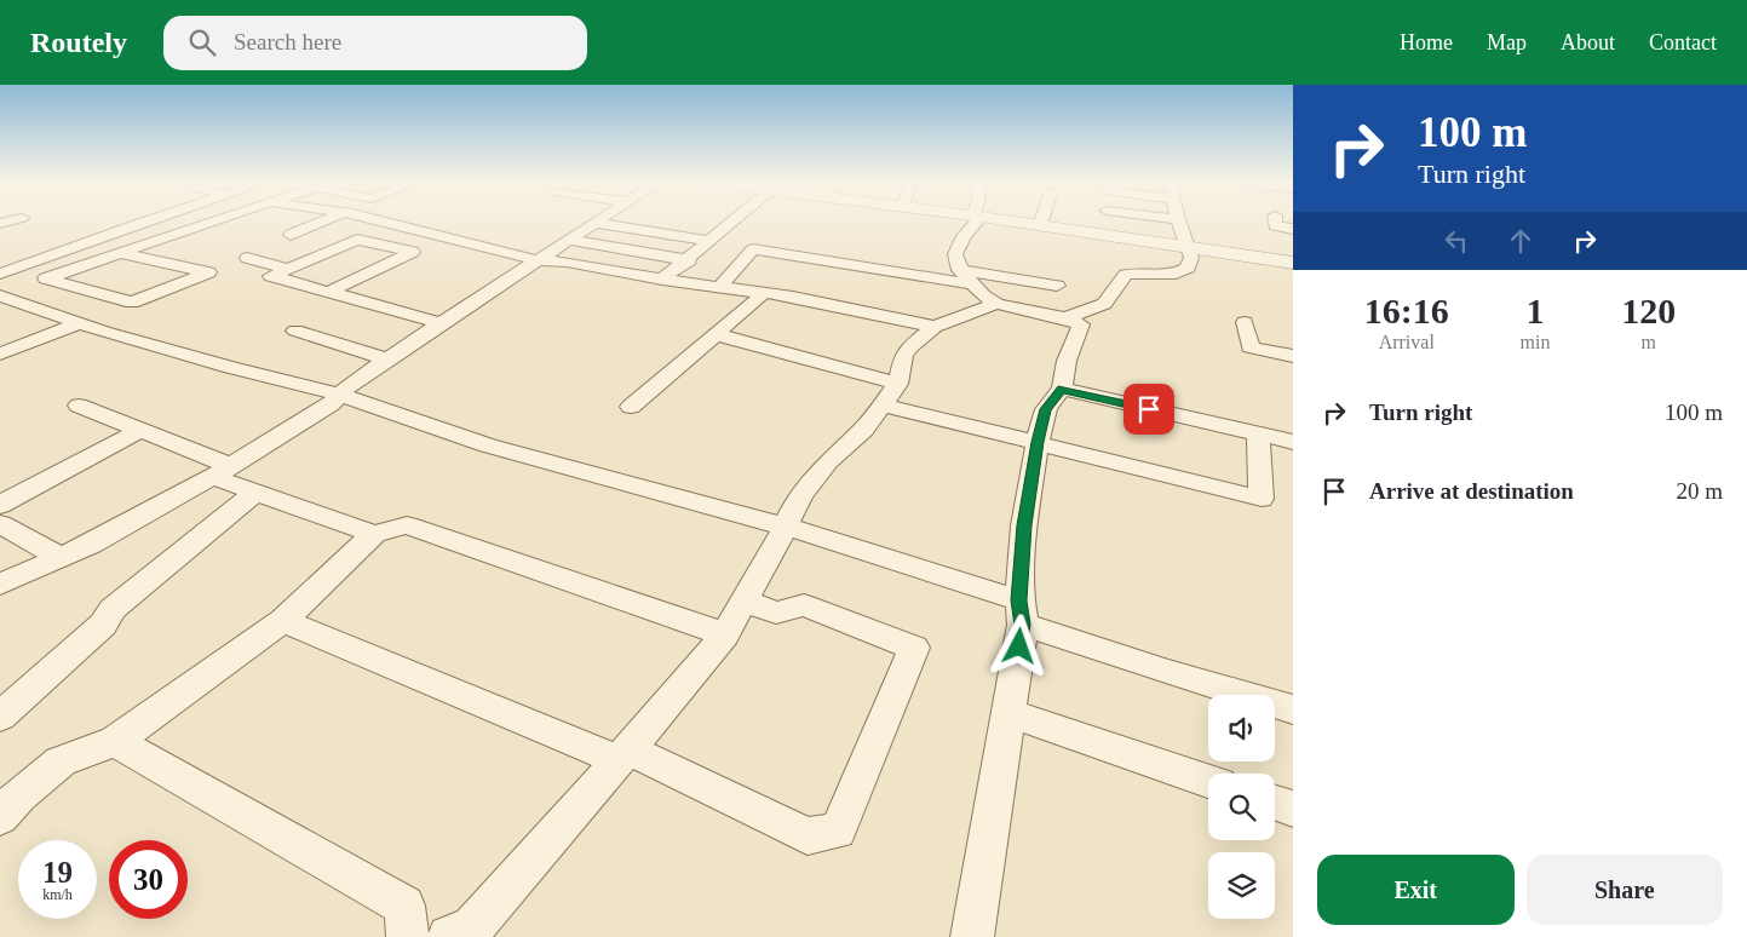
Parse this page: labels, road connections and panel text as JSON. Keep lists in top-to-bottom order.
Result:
{
  "page": {
    "header": "Routely",
    "search": "Search here",
    "nav": [
      "Home",
      "Map",
      "About",
      "Contact"
    ],
    "turn": ["100 m", "Turn right"],
    "eta": [
      "16:16",
      "Arrival",
      "1",
      "min",
      "120",
      "m"
    ],
    "list": [
      {
        "name": "Turn right",
        "value": "100 m"
      },
      {
        "name": "Arrive at destination",
        "value": "20 m"
      }
    ],
    "speed": "19 km/h",
    "limit": "30",
    "buttons": ["Exit", "Share"]
  }
}
